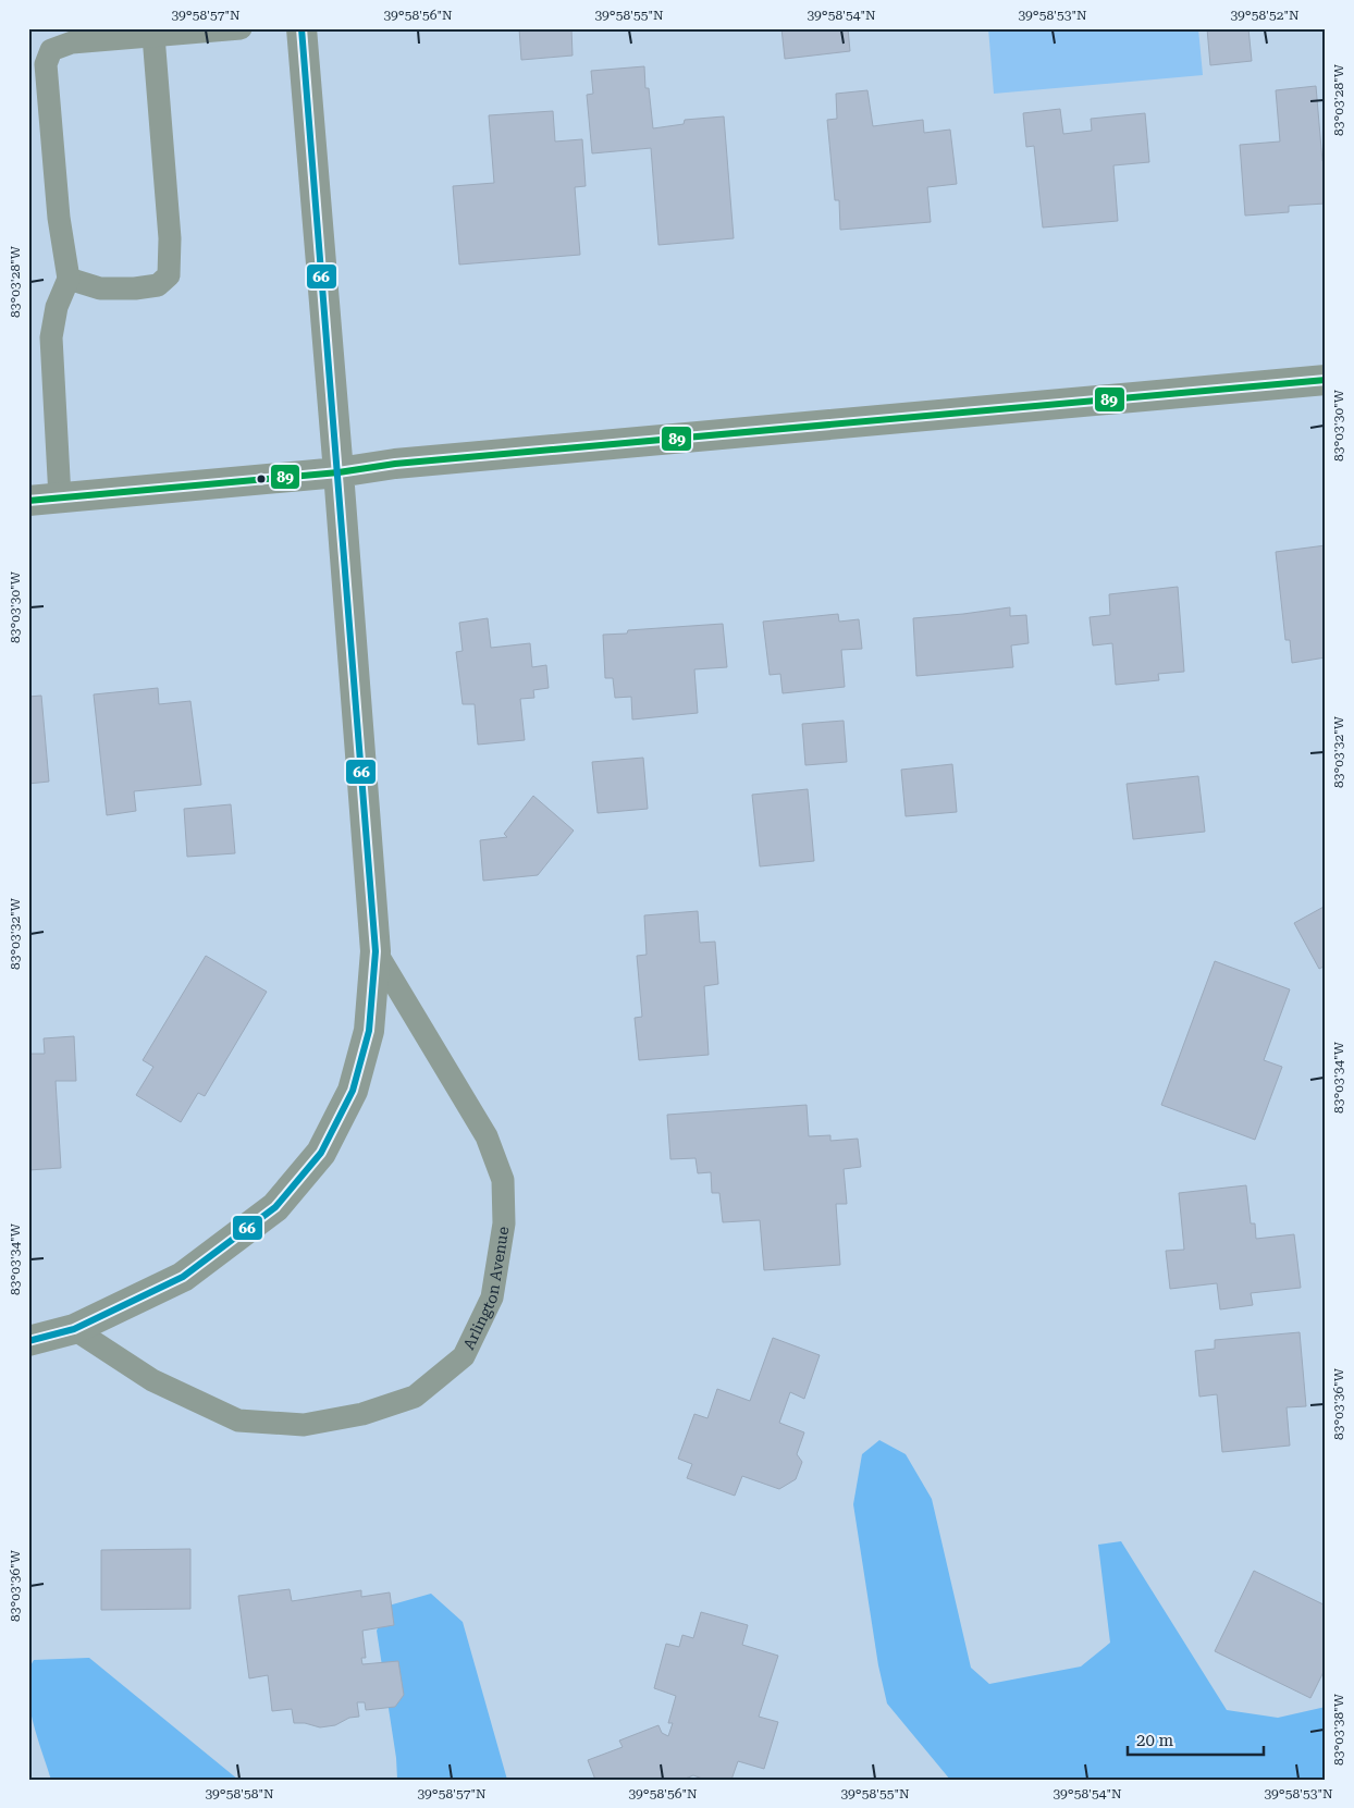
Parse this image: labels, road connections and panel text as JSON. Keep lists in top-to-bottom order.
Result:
{
  "streets": {
    "street": ["Arlington Avenue"]
  },
  "lines": ["transit line 66", "transit line 89"],
  "scale_bar": "20 m",
  "coordinates": [
    "39°58'57\"N",
    "39°58'56\"N",
    "39°58'55\"N",
    "39°58'54\"N",
    "39°58'53\"N",
    "39°58'52\"N",
    "83°03'28\"W",
    "83°03'30\"W",
    "83°03'32\"W",
    "83°03'34\"W",
    "83°03'36\"W",
    "83°03'38\"W",
    "39°58'58\"N"
  ]
}
